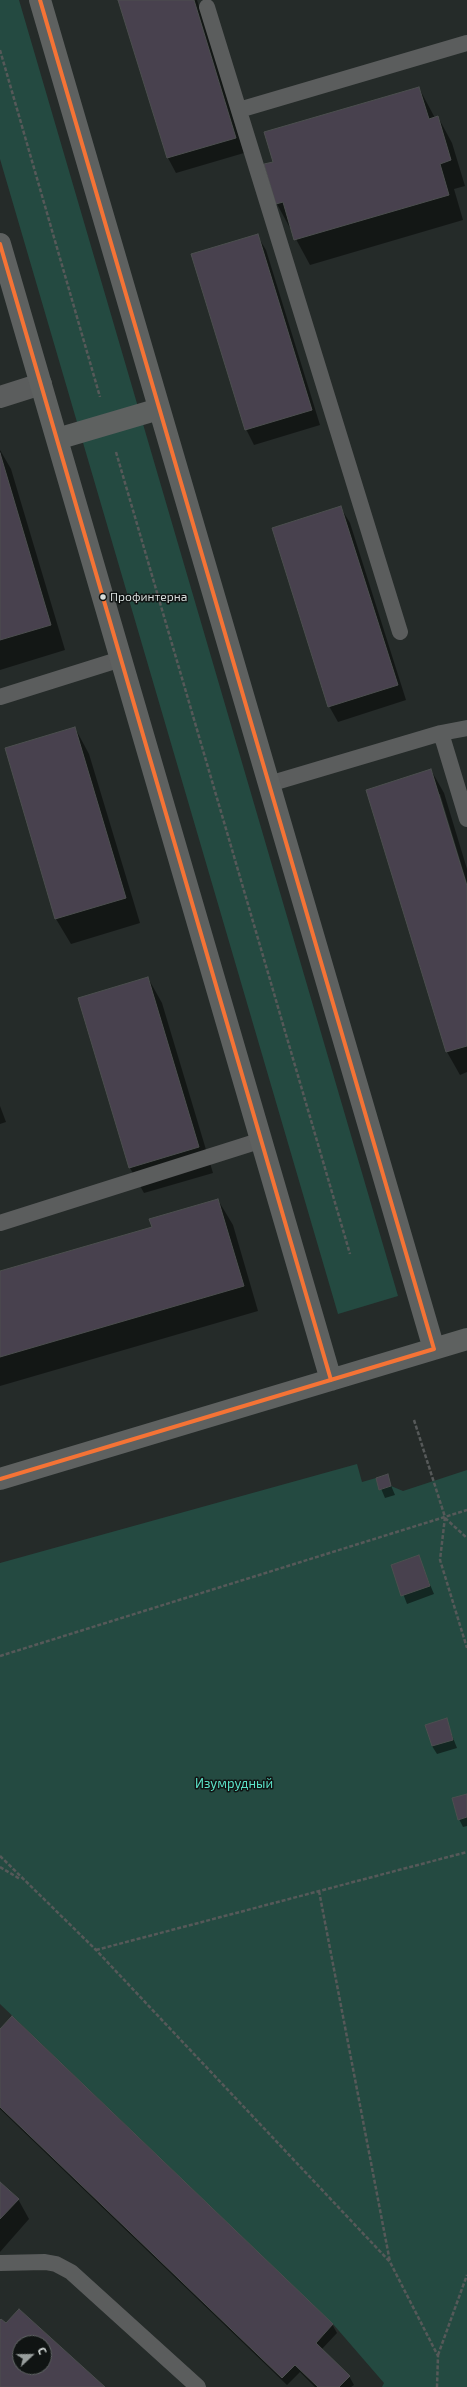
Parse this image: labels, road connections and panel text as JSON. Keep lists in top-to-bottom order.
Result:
{
  "parks": ["Изумрудный"],
  "places": ["Профинтерна"],
  "north": "right"
}
